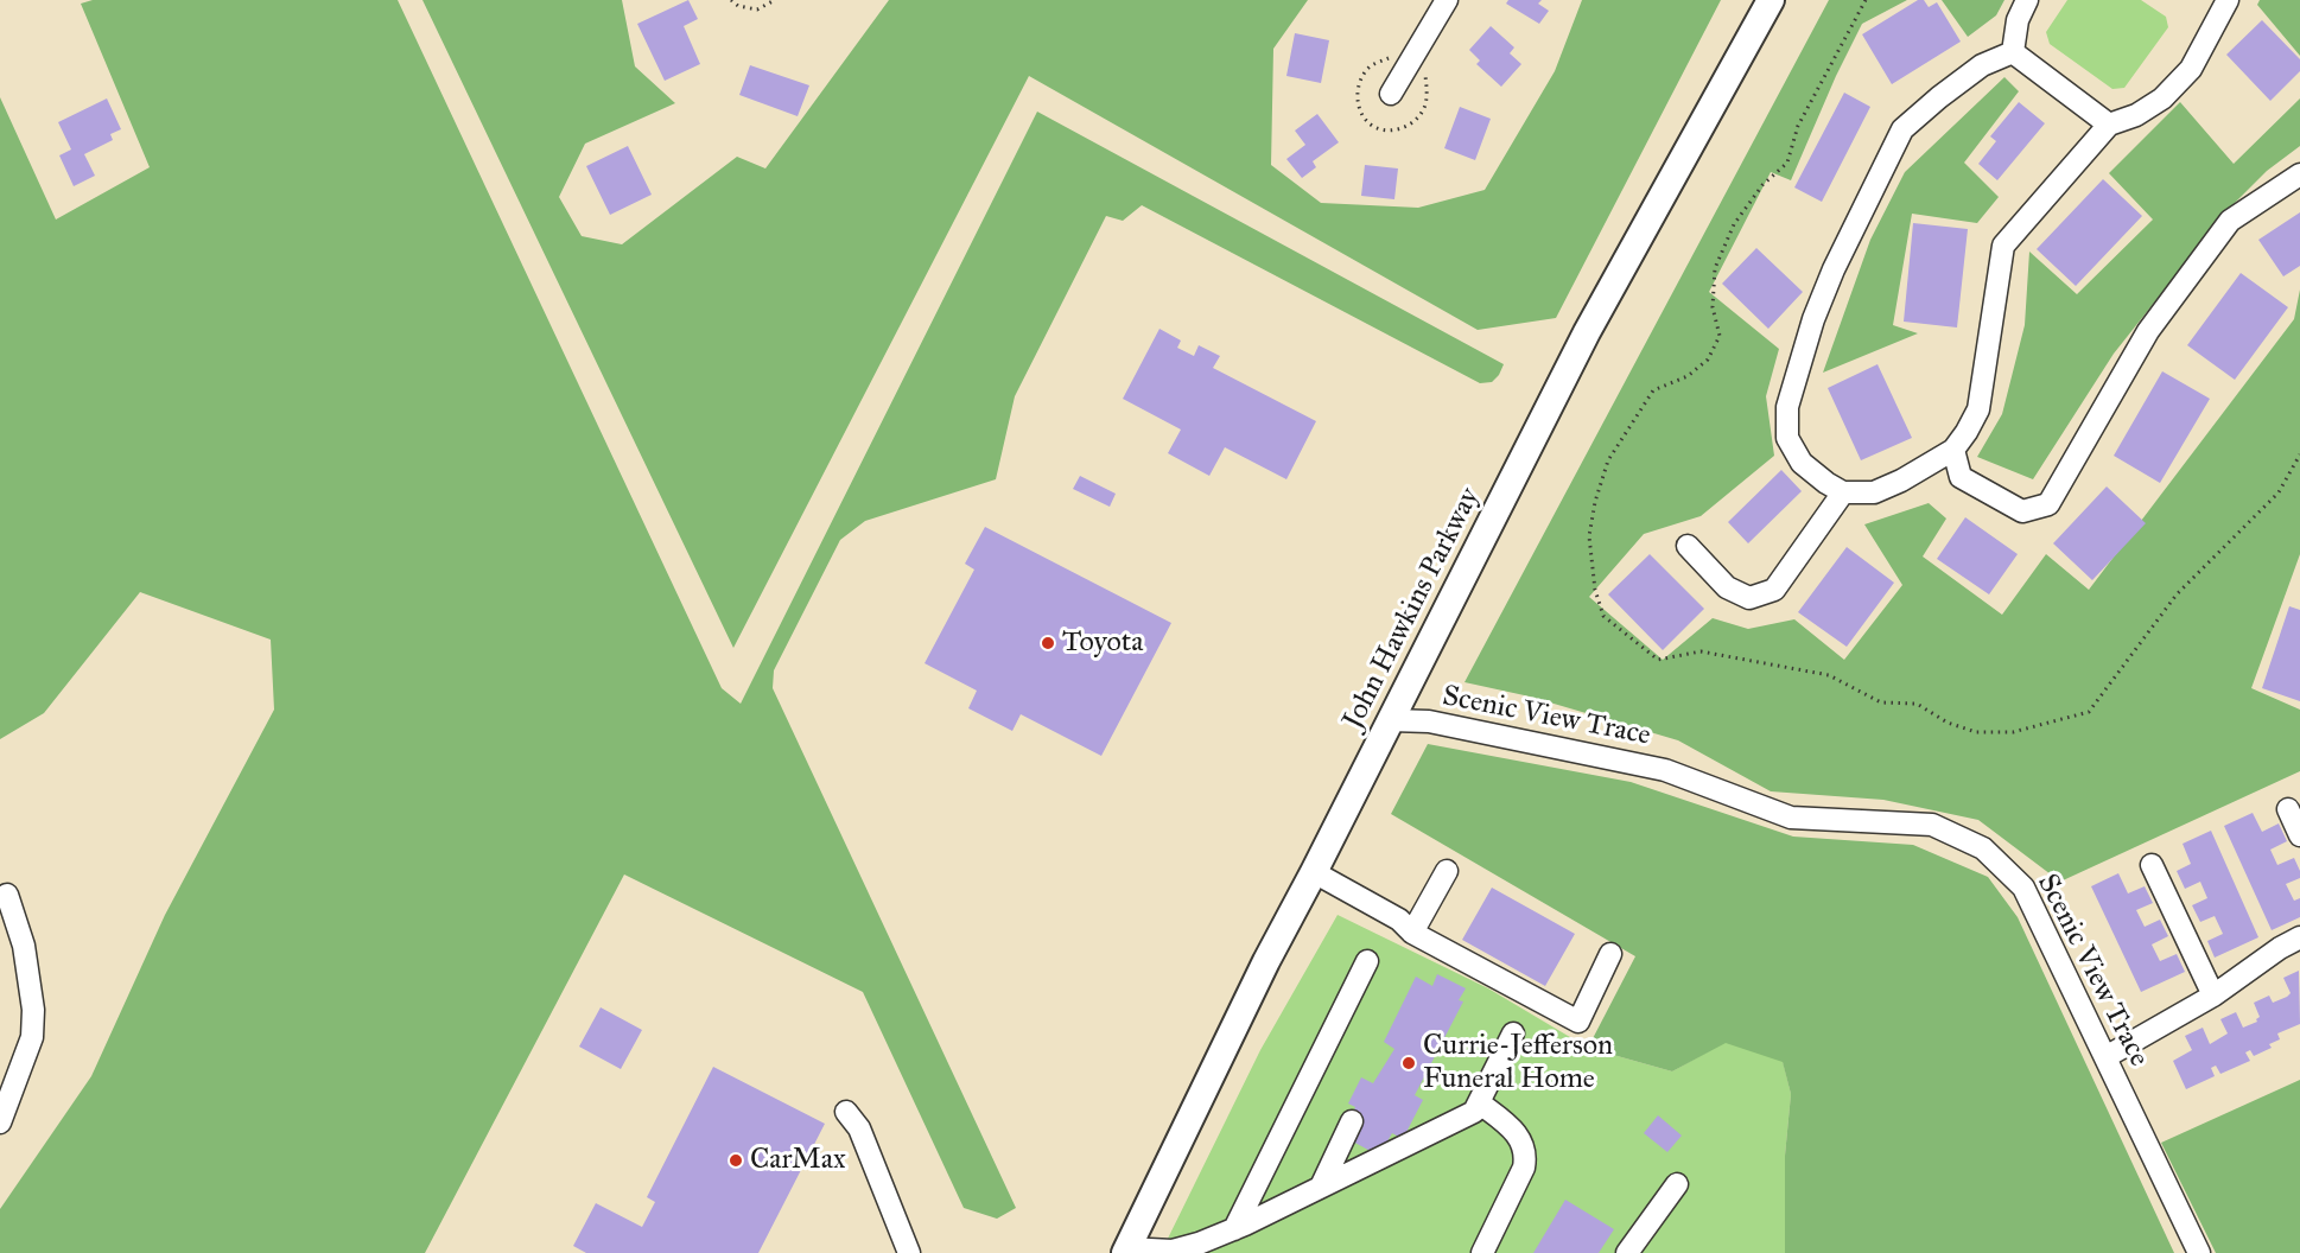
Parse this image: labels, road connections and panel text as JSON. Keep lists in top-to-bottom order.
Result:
{
  "streets": {
    "main road": ["John Hawkins Parkway"],
    "street": ["Scenic View Trace"]
  },
  "crossings": [
    ["John Hawkins Parkway", "Scenic View Trace"]
  ],
  "places": ["Toyota", "Currie-Jefferson Funeral Home", "CarMax"]
}
